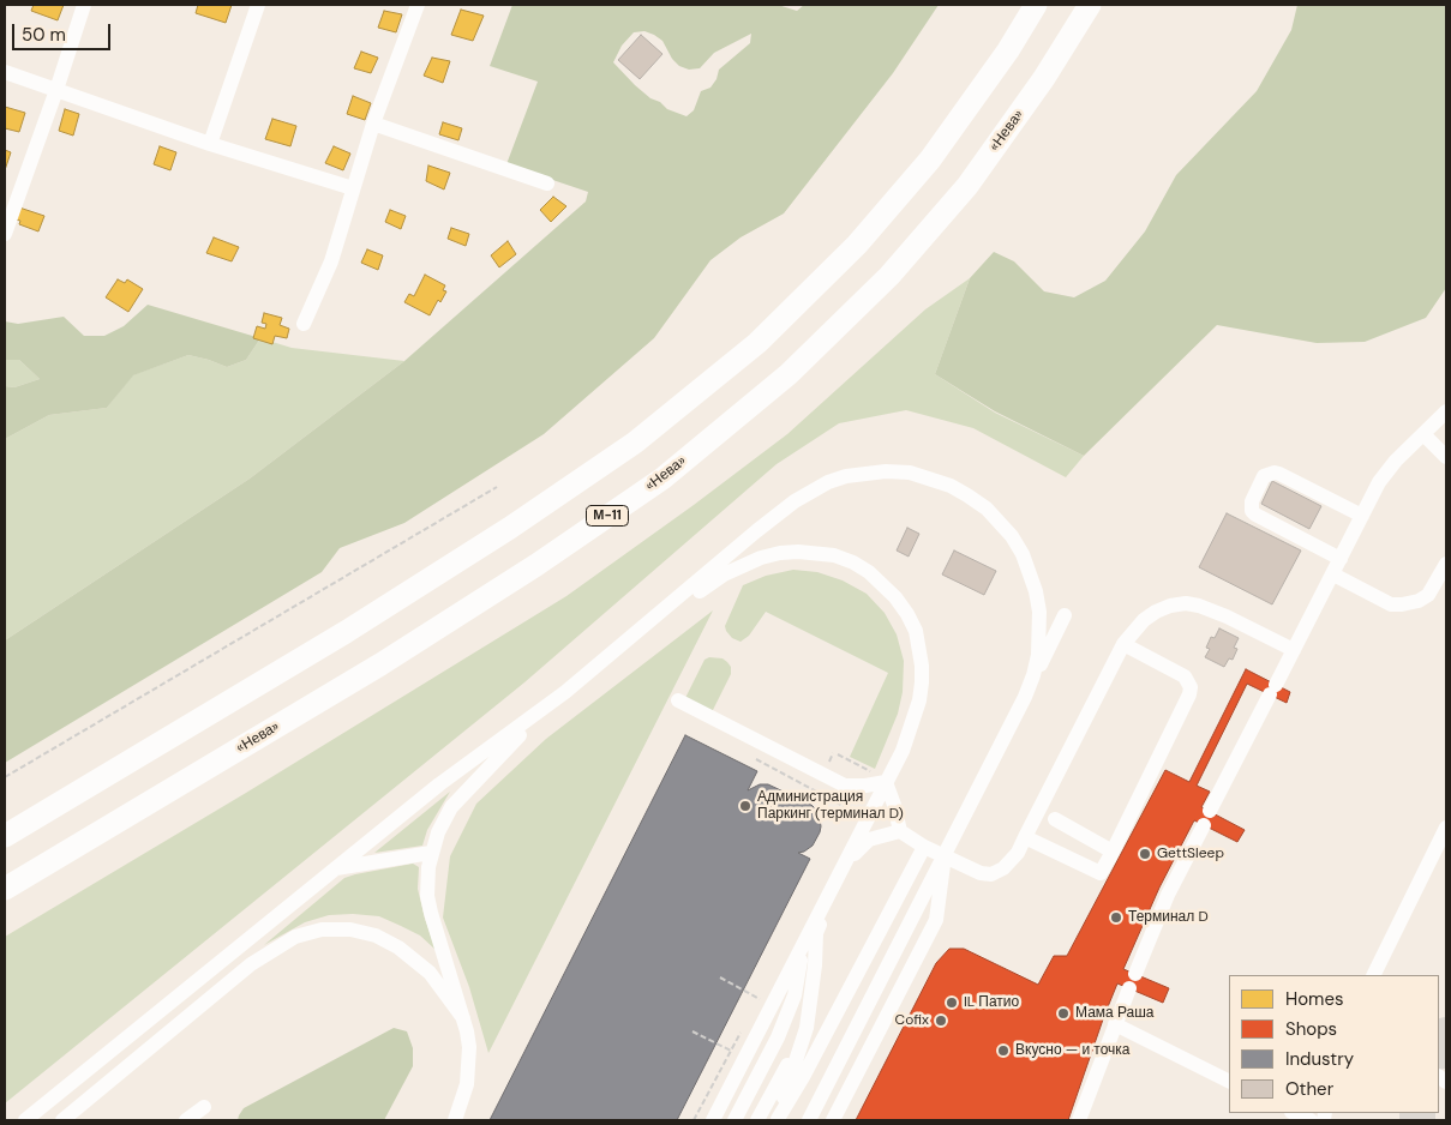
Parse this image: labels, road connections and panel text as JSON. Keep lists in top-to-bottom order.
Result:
{
  "streets": {
    "highway": ["«Нева»", "М-11"]
  },
  "places": [
    "Администрация Паркинг (терминал D)",
    "GettSleep",
    "Терминал D",
    "IL Патио",
    "Мама Раша",
    "Cofix",
    "Вкусно — и точка"
  ],
  "legend": [
    "Homes",
    "Shops",
    "Industry",
    "Other"
  ],
  "scale_bar": "50 m"
}
